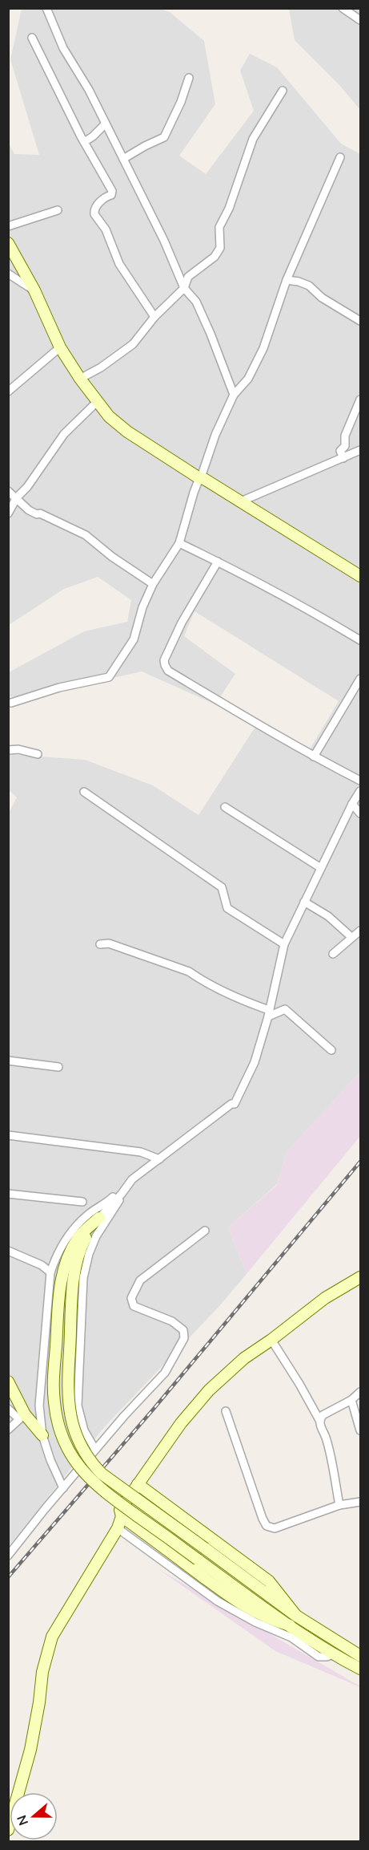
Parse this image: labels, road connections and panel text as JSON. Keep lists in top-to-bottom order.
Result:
{
  "north": "left"
}
